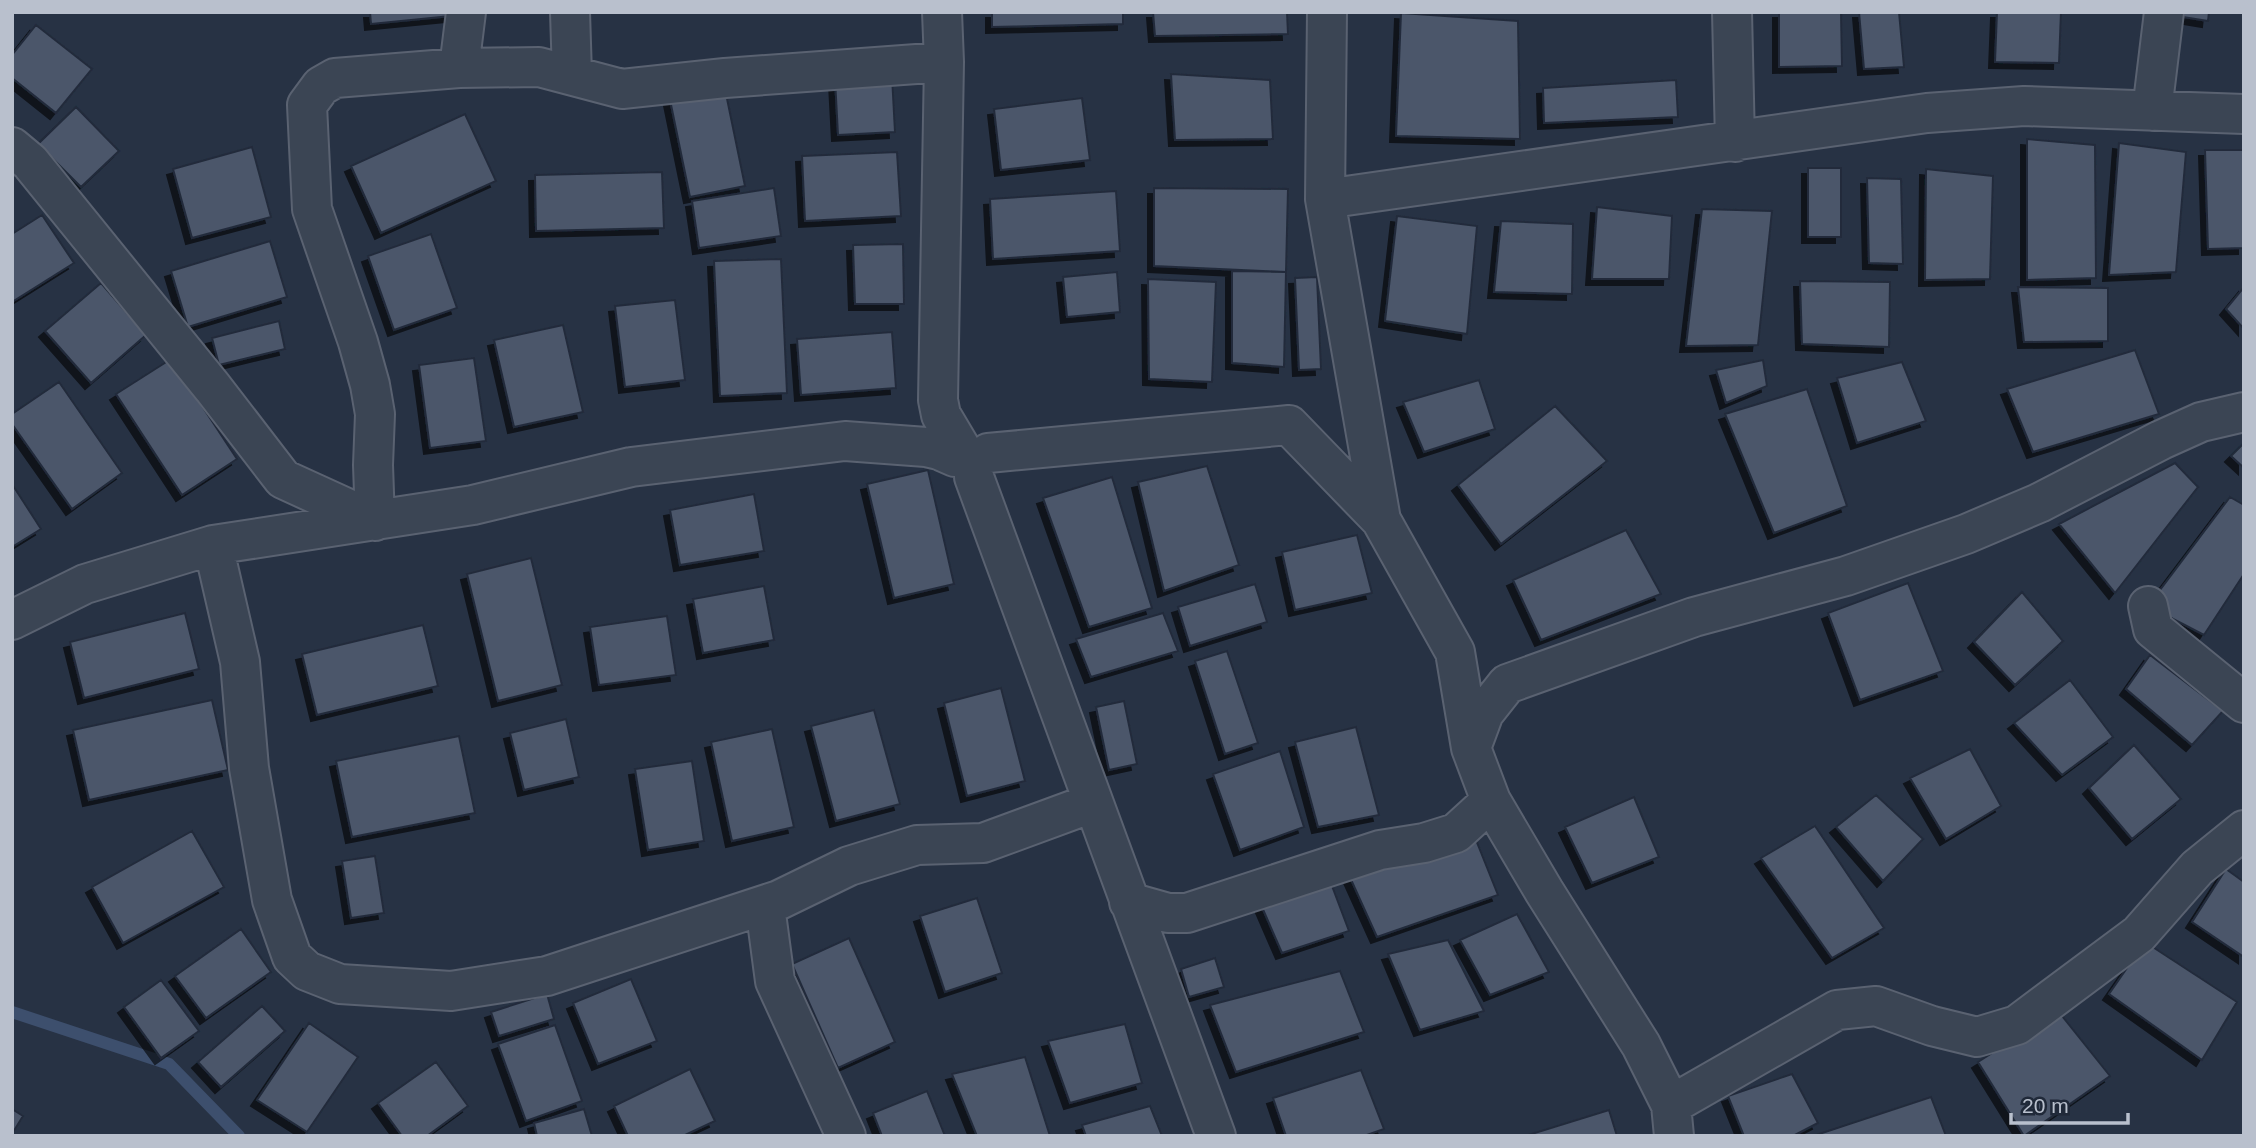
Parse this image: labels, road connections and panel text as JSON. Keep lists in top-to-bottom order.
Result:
{
  "scale_bar": "20 m"
}
